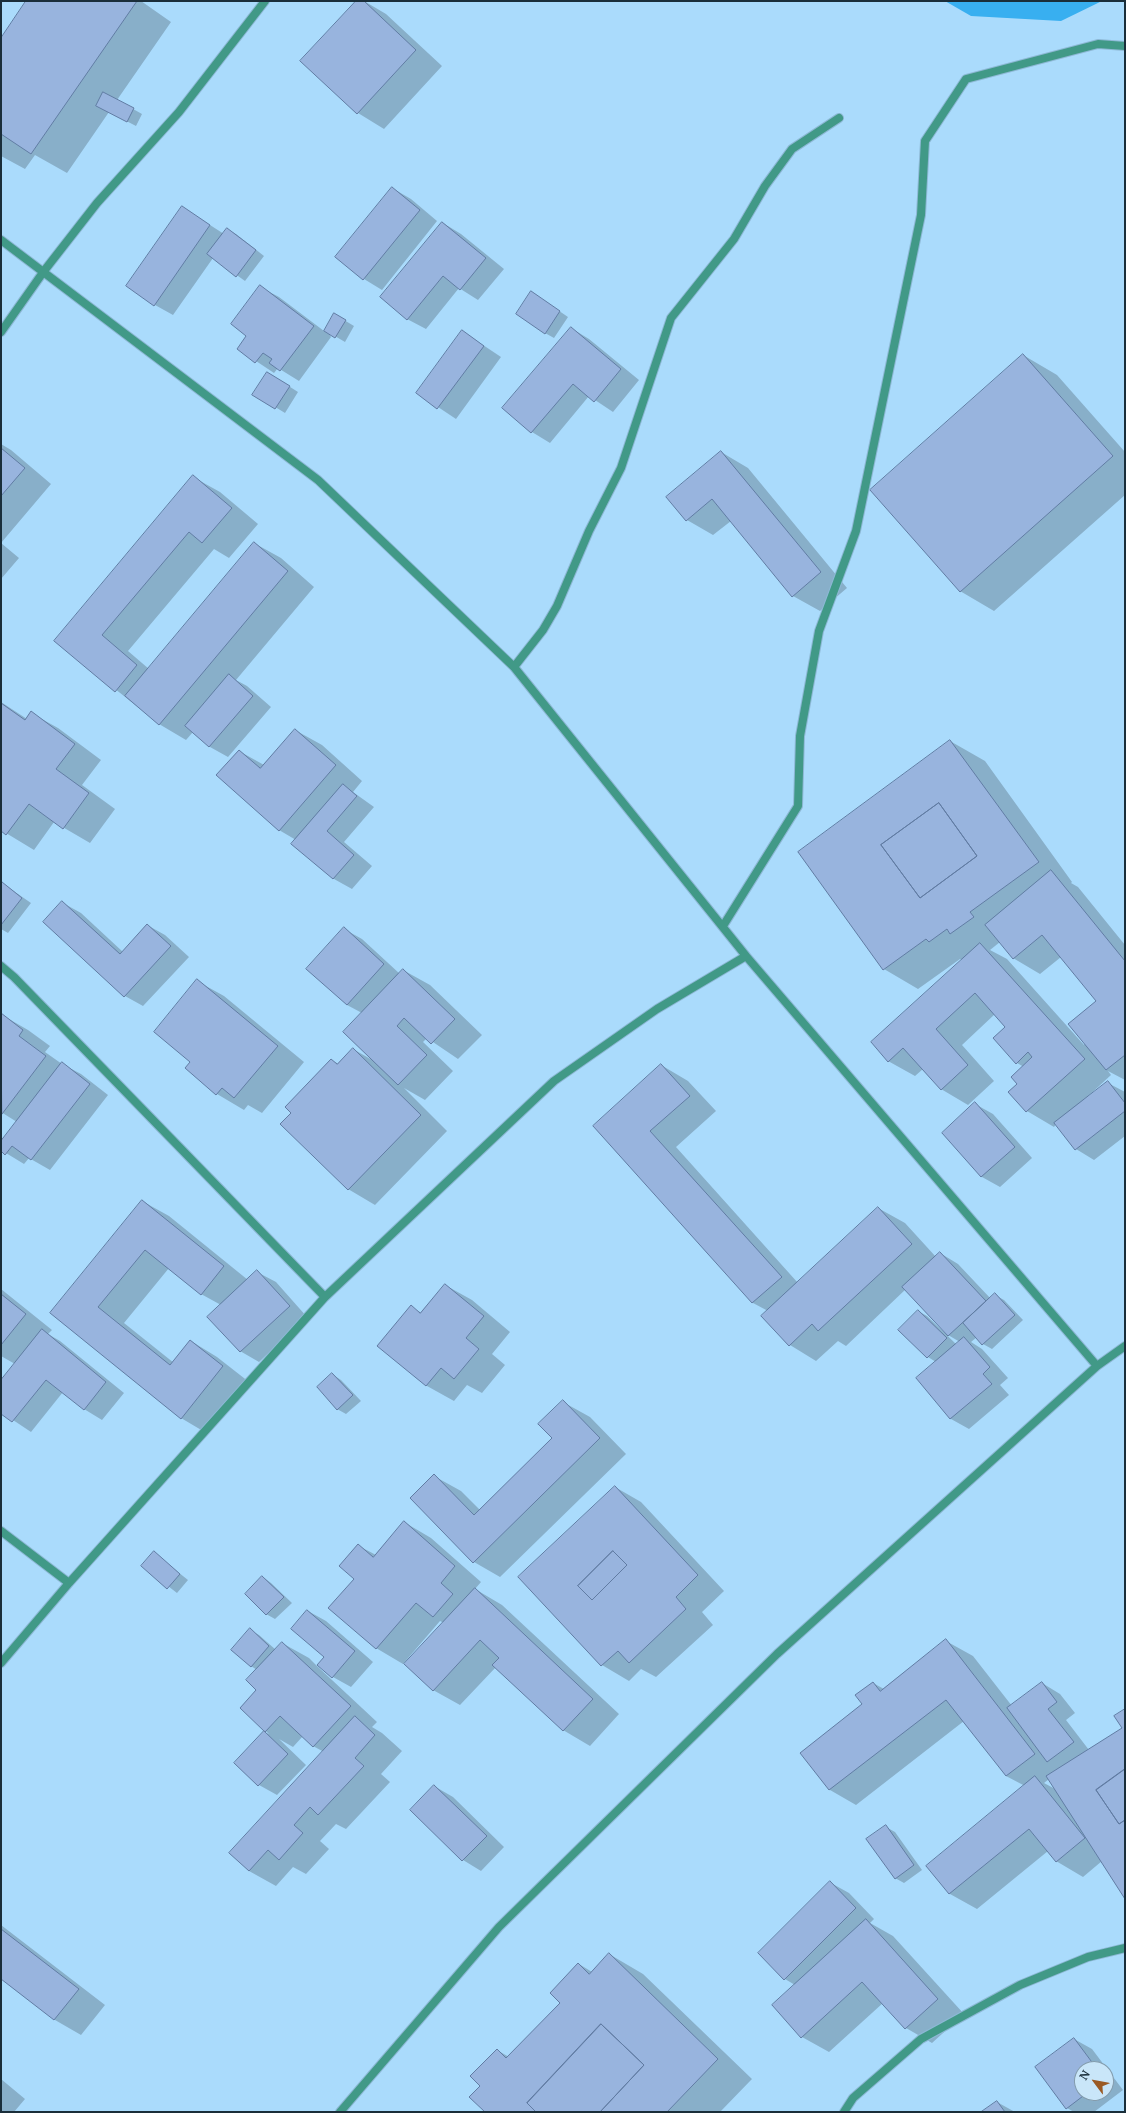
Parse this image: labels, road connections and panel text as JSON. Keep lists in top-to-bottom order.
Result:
{
  "north": "top left"
}
